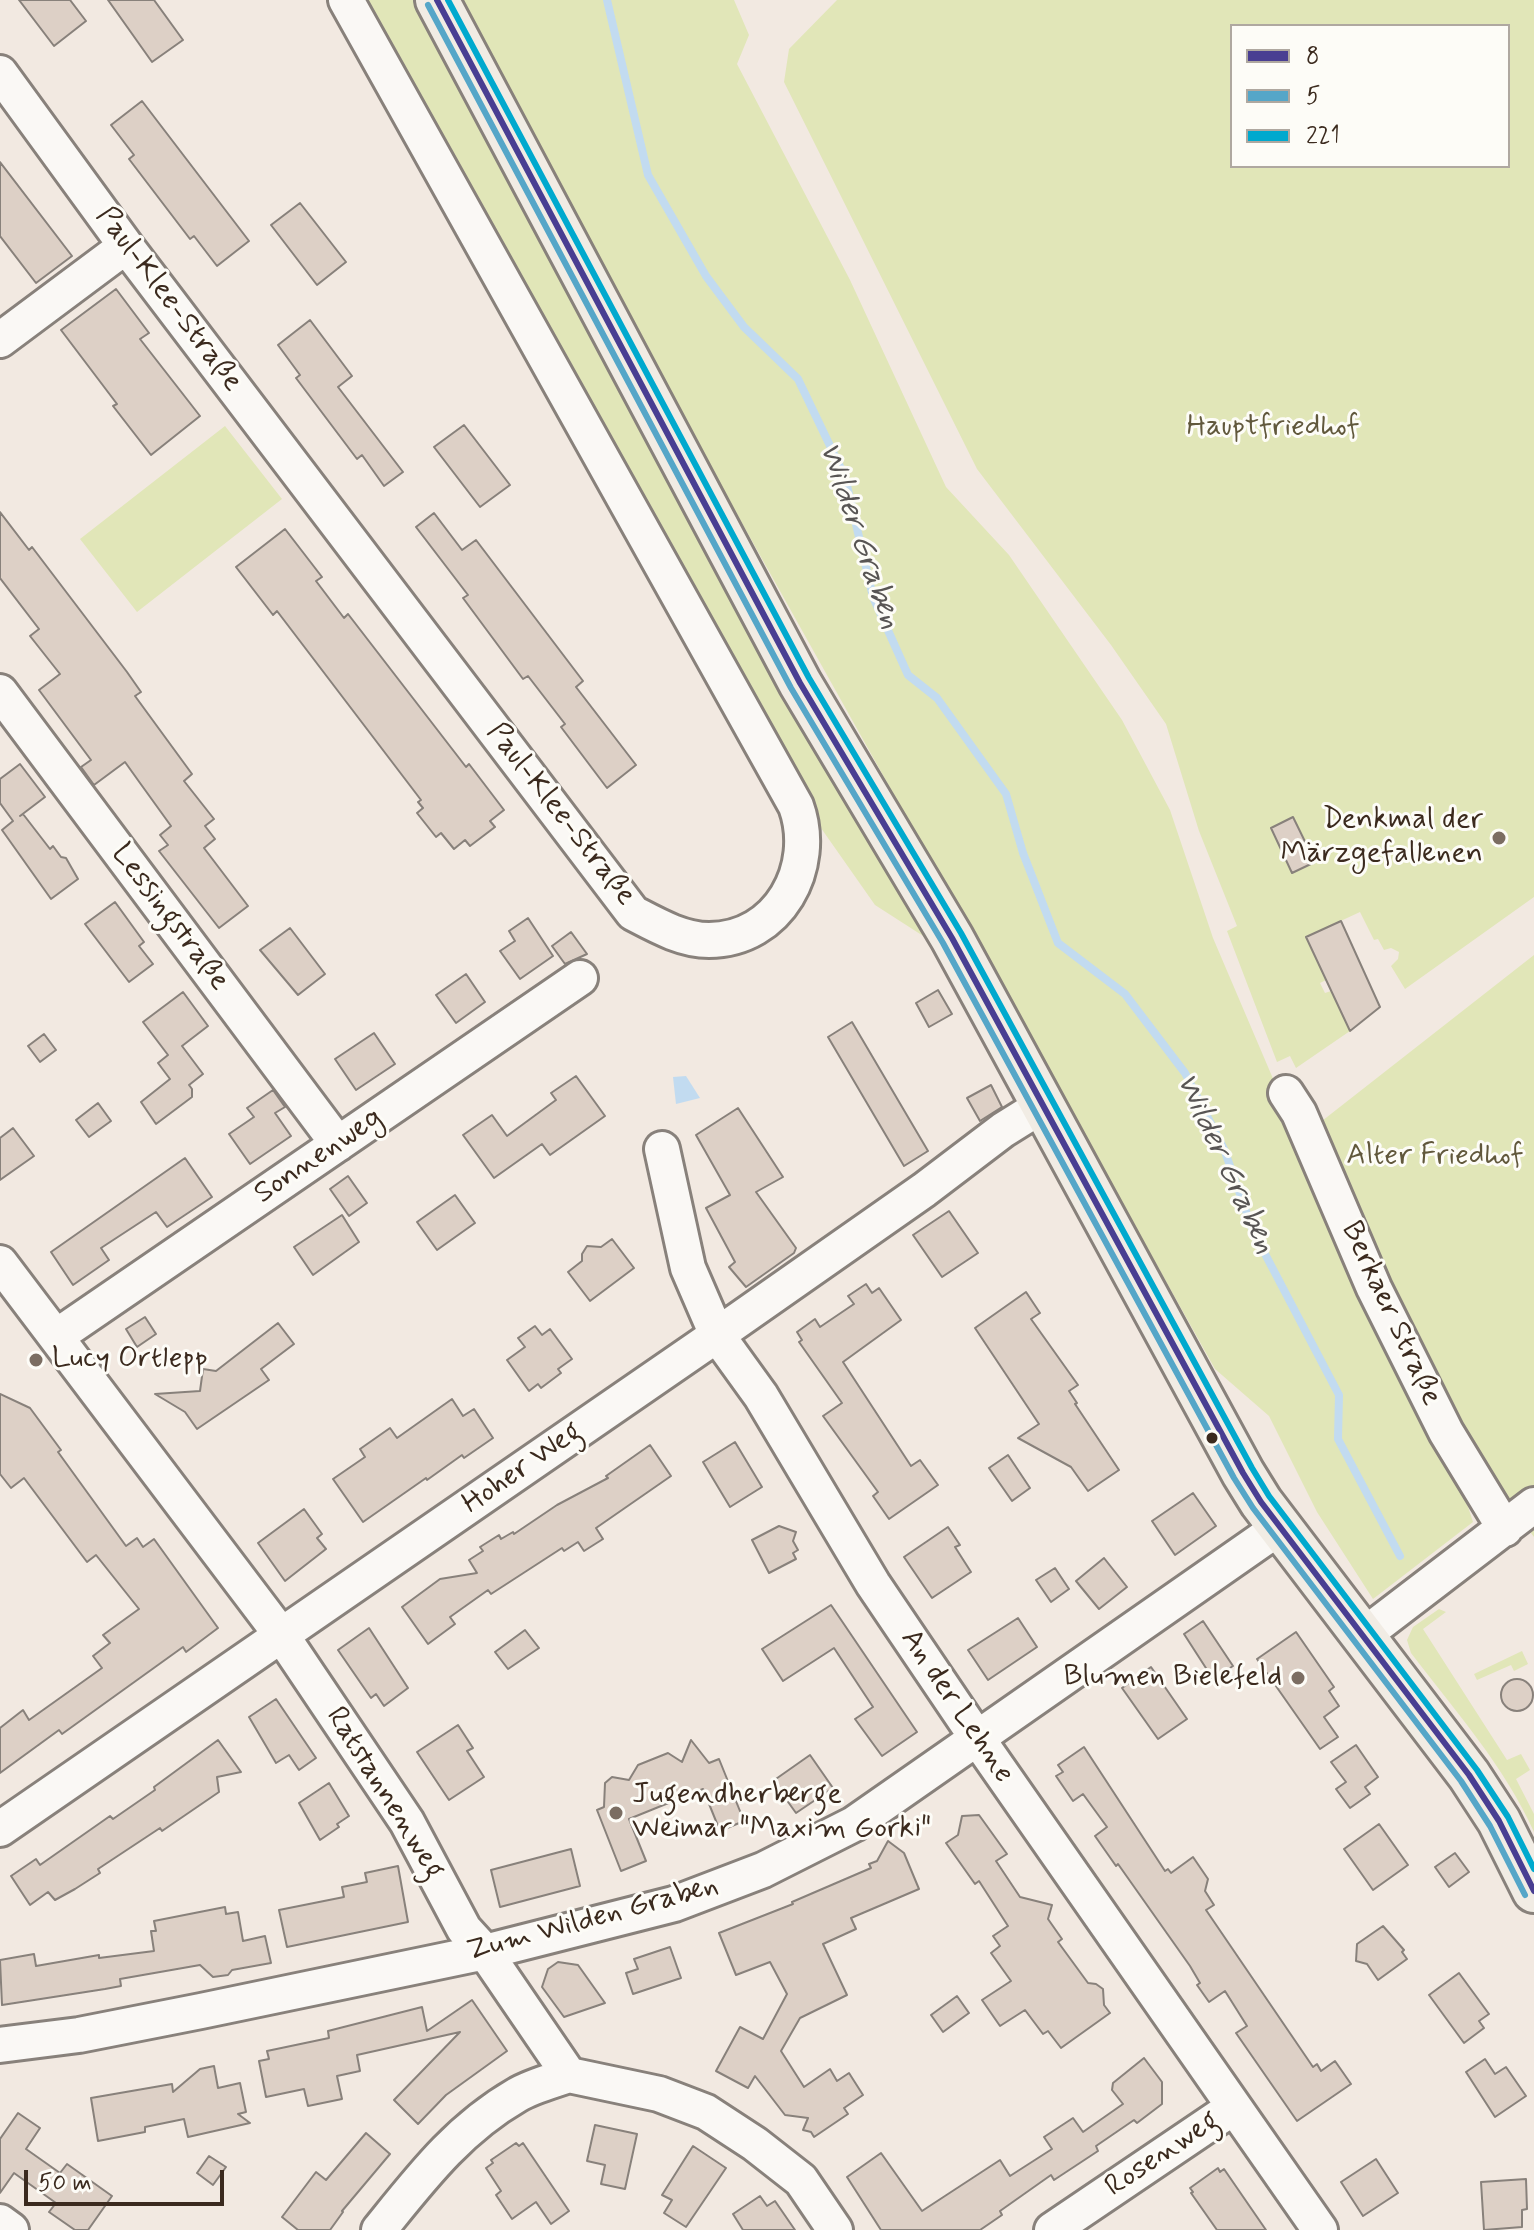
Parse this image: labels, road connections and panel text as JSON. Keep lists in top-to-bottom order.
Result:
{
  "streets": {
    "street": [
      "Paul-Klee-Straße",
      "Lessingstraße",
      "Sonnenweg",
      "Berkaer Straße",
      "Hoher Weg",
      "An der Lehne",
      "Ratstannenweg",
      "Zum Wilden Graben",
      "Rosenweg"
    ]
  },
  "crossings": [
    ["Lessingstraße", "Sonnenweg"],
    ["Sonnenweg", "Ratstannenweg"],
    ["Hoher Weg", "An der Lehne"],
    ["Hoher Weg", "Ratstannenweg"],
    ["An der Lehne", "Zum Wilden Graben"],
    ["An der Lehne", "Rosenweg"],
    ["Ratstannenweg", "Zum Wilden Graben"]
  ],
  "water": ["Wilder Graben"],
  "parks": ["Hauptfriedhof", "Alter Friedhof"],
  "places": [
    "Denkmal der Märzgefallenen",
    "Lucy Ortlepp",
    "Blumen Bielefeld",
    "Jugendherberge Weimar \"Maxim Gorki\""
  ],
  "lines": ["transit line 8", "transit line 221", "transit line 5"],
  "legend": ["8", "5", "221"],
  "scale_bar": "50 m"
}
